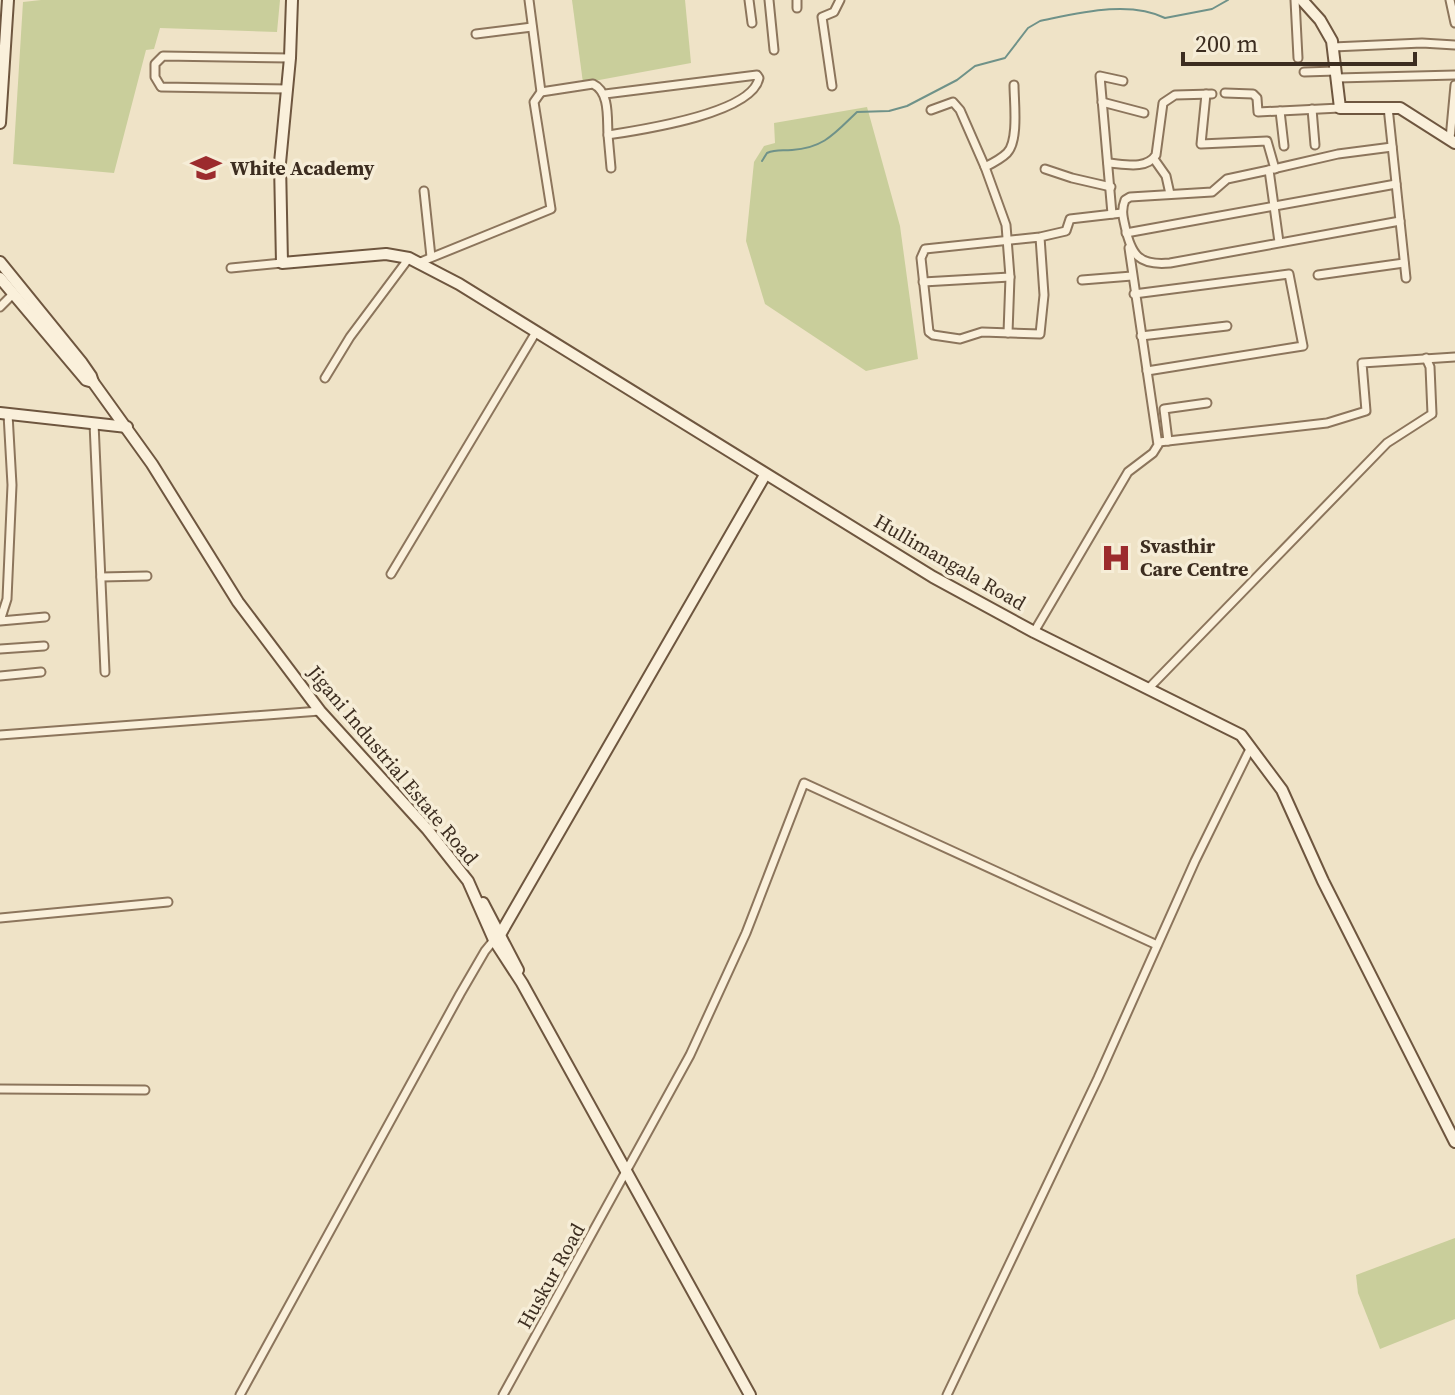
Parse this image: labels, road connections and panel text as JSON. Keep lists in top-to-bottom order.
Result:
{
  "streets": {
    "street": ["Hullimangala Road", "Jigani Industrial Estate Road", "Huskur Road"]
  },
  "crossings": [
    ["Jigani Industrial Estate Road", "Huskur Road"]
  ],
  "places": {
    "school or university": ["White Academy"],
    "hospital": ["Svasthir Care Centre"]
  },
  "scale_bar": "200 m"
}
